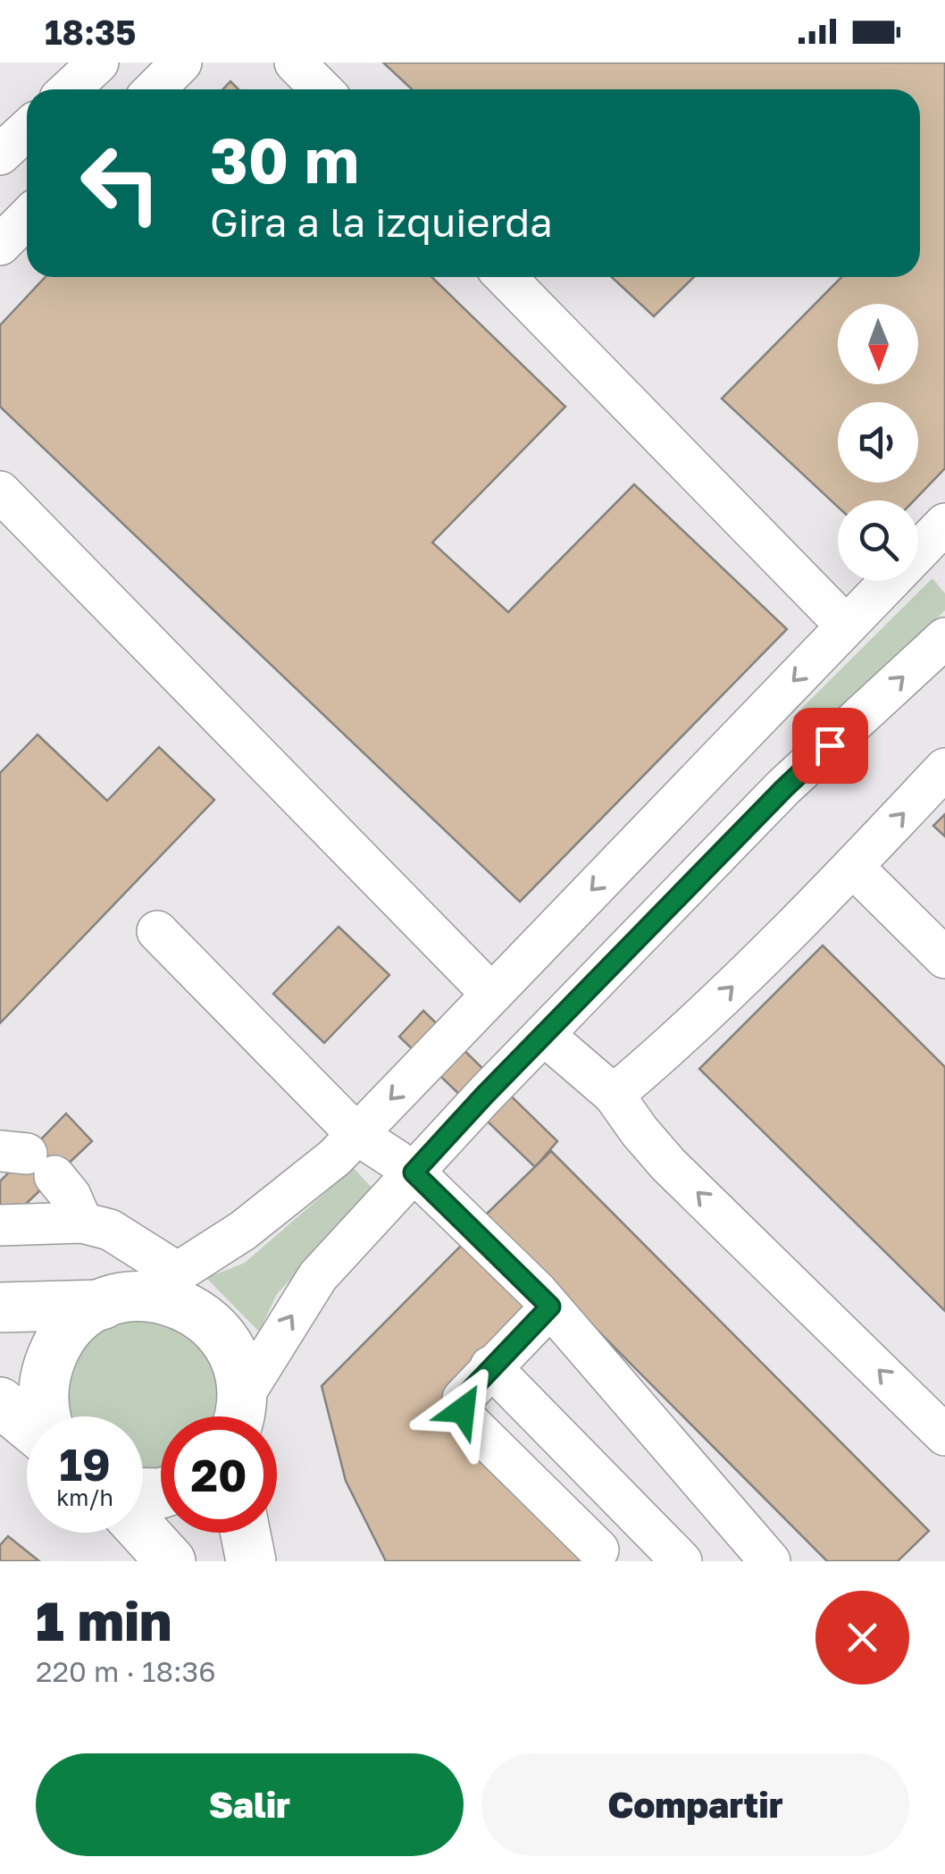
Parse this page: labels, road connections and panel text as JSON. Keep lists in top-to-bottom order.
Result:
{
  "north": "bottom",
  "page": {
    "status": "18:35",
    "turn": ["30 m", "Gira a la izquierda"],
    "speed": "19 km/h",
    "limit": "20",
    "heading": ["1 min", "220 m · 18:36"],
    "buttons": ["Salir", "Compartir"]
  }
}
